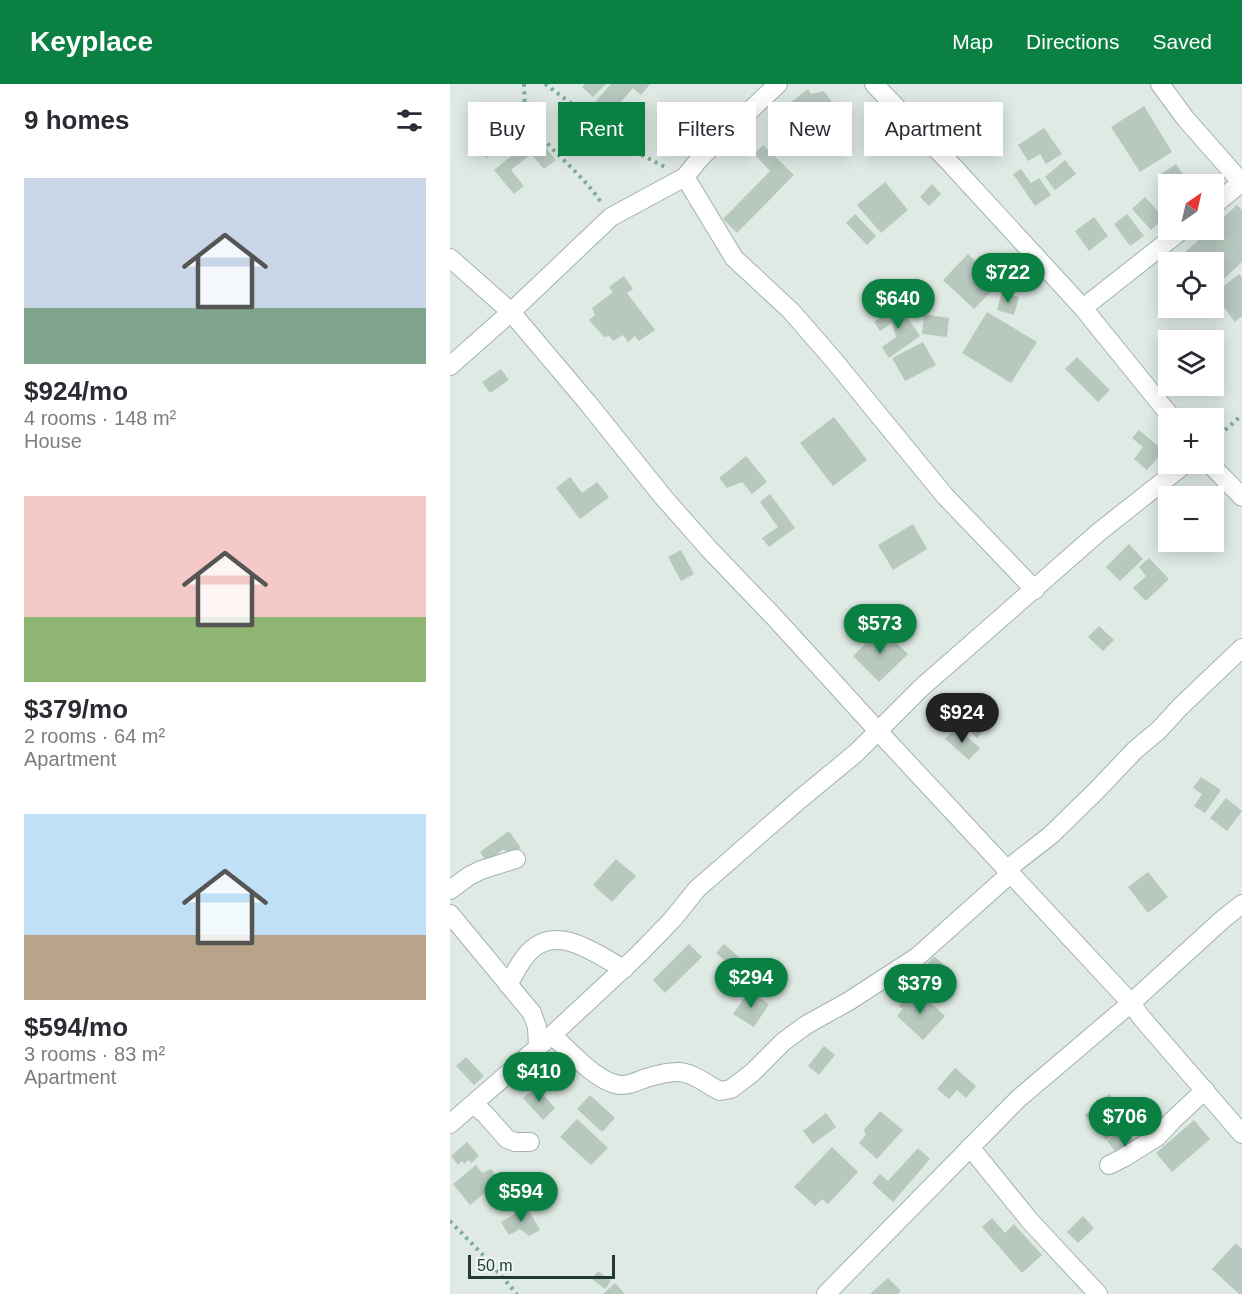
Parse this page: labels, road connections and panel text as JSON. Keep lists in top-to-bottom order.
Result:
{
  "scale_bar": "50 m",
  "north": "top right",
  "page": {
    "header": "Keyplace",
    "nav": ["Map", "Directions", "Saved"],
    "heading": "9 homes",
    "chip": [
      "Buy",
      "Rent",
      "Filters",
      "New",
      "Apartment"
    ],
    "list": [
      {
        "name": "$924/mo",
        "note": "4 rooms · 148 m² · House"
      },
      {
        "name": "$379/mo",
        "note": "2 rooms · 64 m² · Apartment"
      },
      {
        "name": "$594/mo",
        "note": "3 rooms · 83 m² · Apartment"
      }
    ],
    "map_buttons": ["+", "−"],
    "price": [
      "$722",
      "$640",
      "$573",
      "$924",
      "$294",
      "$379",
      "$410",
      "$706",
      "$594"
    ],
    "scale": "50 m"
  }
}
